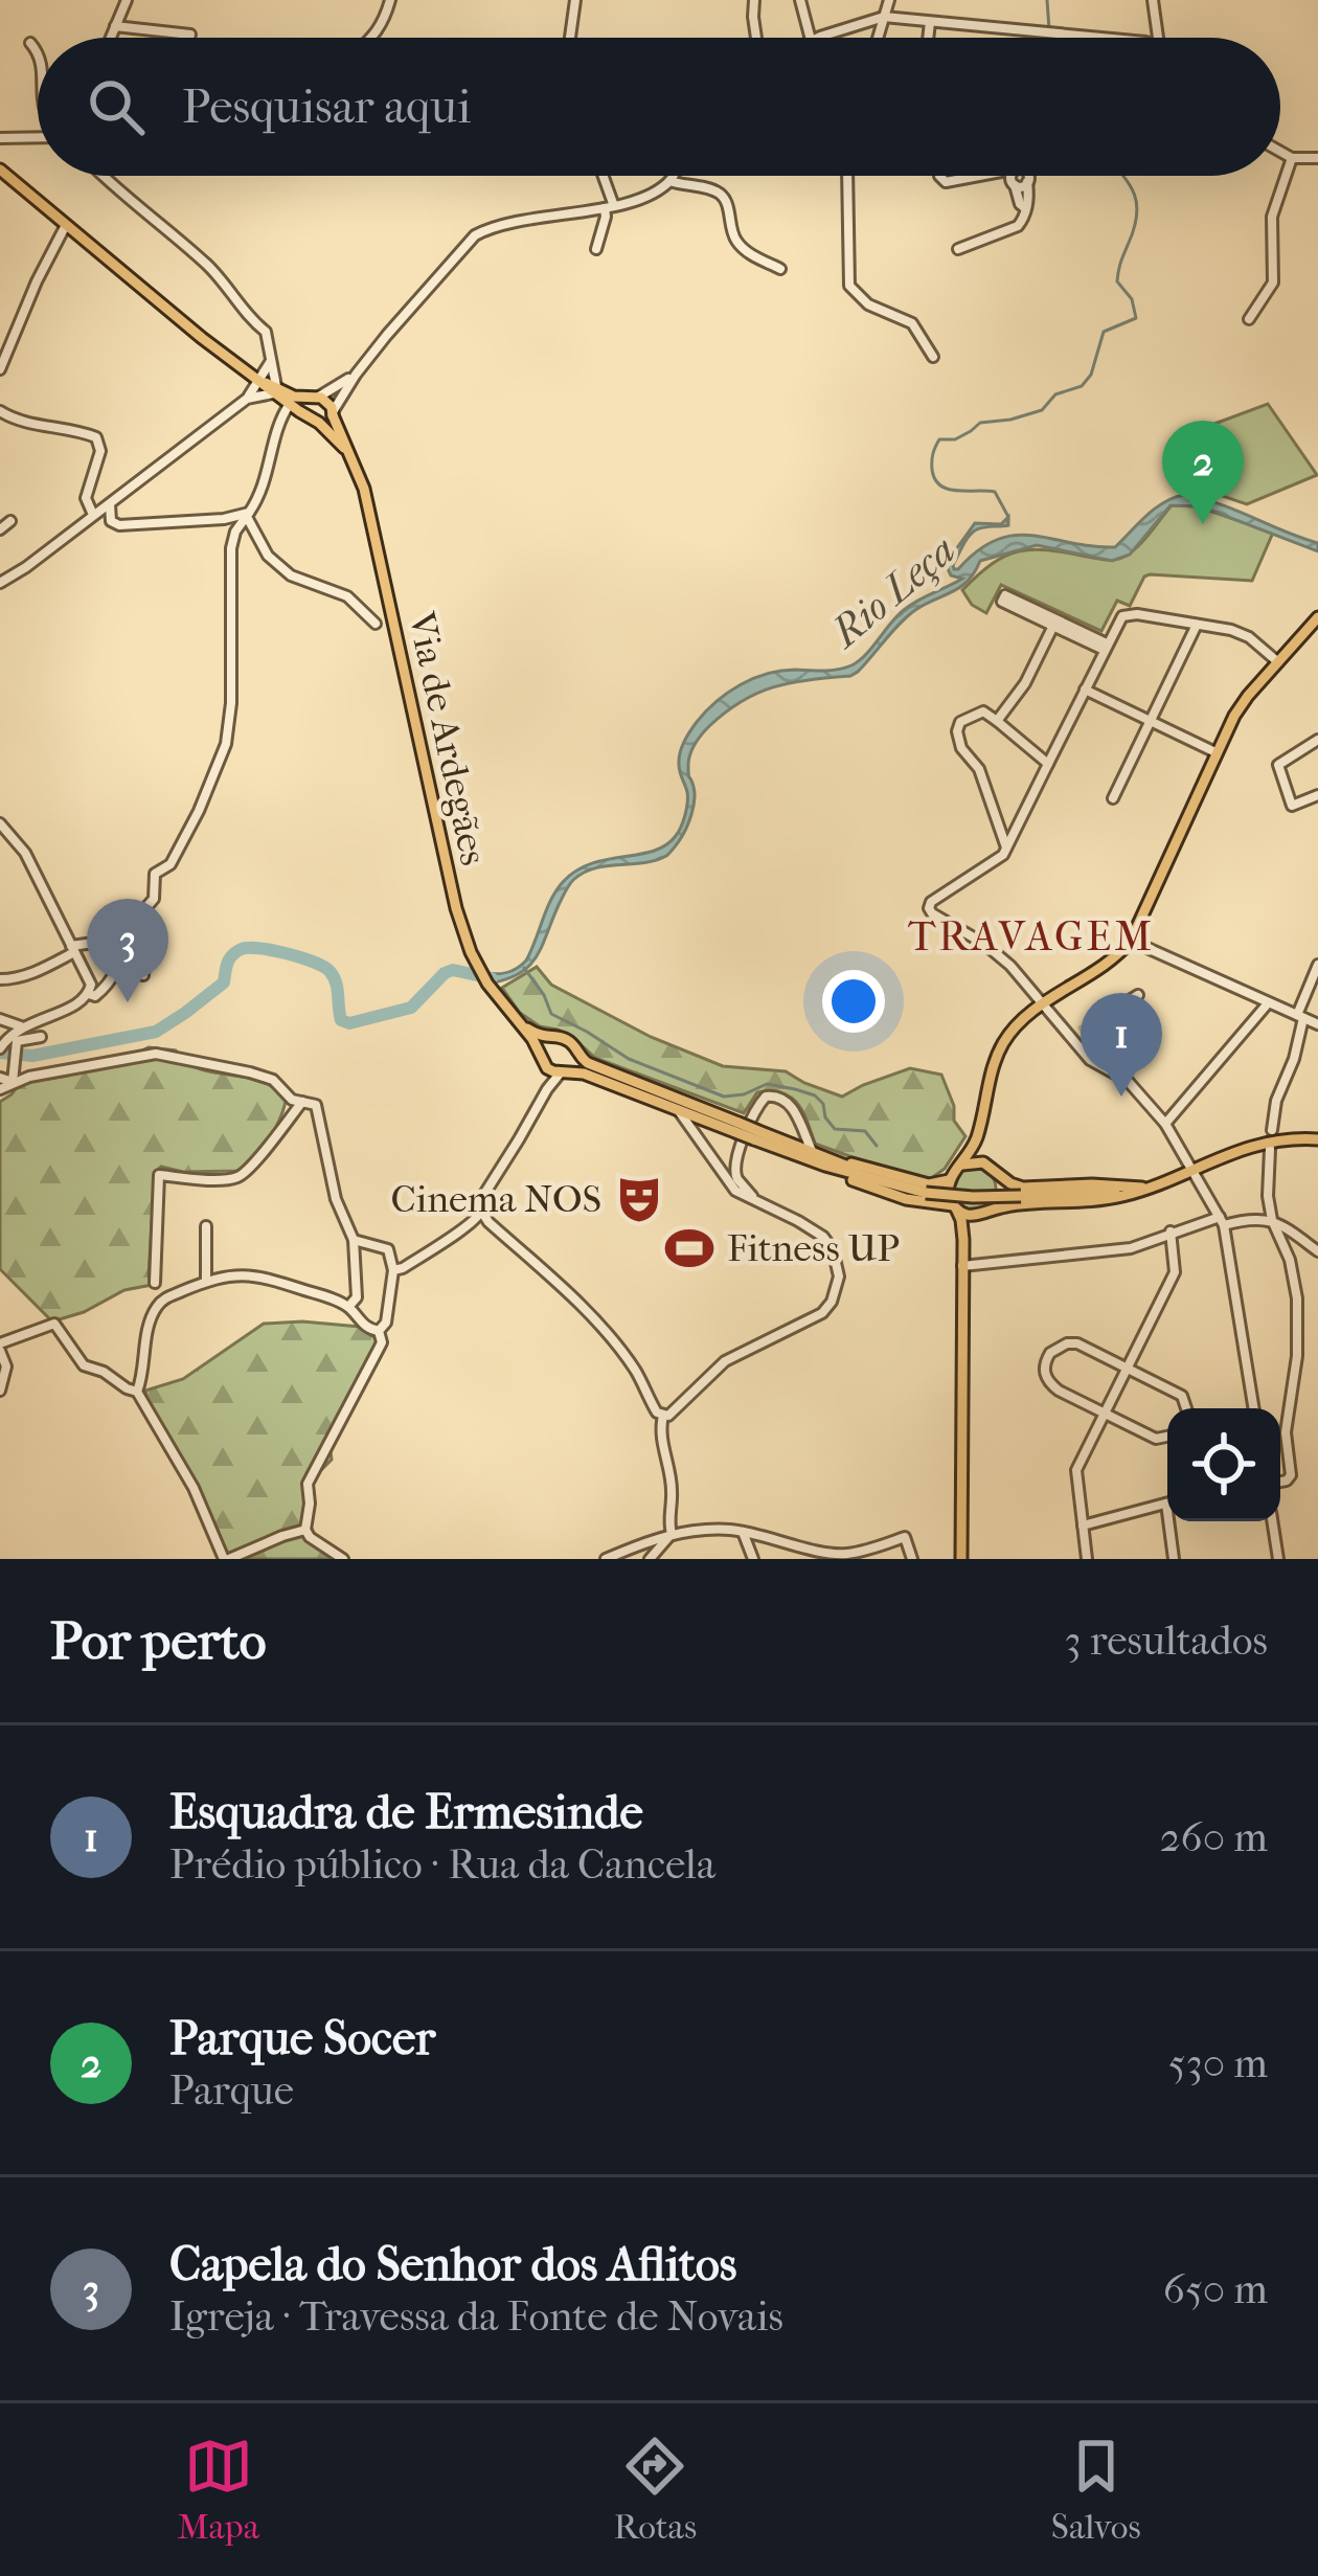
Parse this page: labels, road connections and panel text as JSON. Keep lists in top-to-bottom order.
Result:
{
  "streets": {
    "main road": ["Via de Ardegães"]
  },
  "districts": ["TRAVAGEM"],
  "water": ["Rio Leça"],
  "places": {
    "theatre": ["Cinema NOS"],
    "sports": ["Fitness UP"]
  },
  "page": {
    "search": "Pesquisar aqui",
    "pins": ["2", "3", "1"],
    "heading": ["Por perto", "3 resultados"],
    "list": [
      {
        "mark": "1",
        "name": "Esquadra de Ermesinde",
        "note": "Prédio público · Rua da Cancela",
        "value": "260 m"
      },
      {
        "mark": "2",
        "name": "Parque Socer",
        "note": "Parque",
        "value": "530 m"
      },
      {
        "mark": "3",
        "name": "Capela do Senhor dos Aflitos",
        "note": "Igreja · Travessa da Fonte de Novais",
        "value": "650 m"
      }
    ],
    "nav": ["Mapa", "Rotas", "Salvos"]
  }
}
